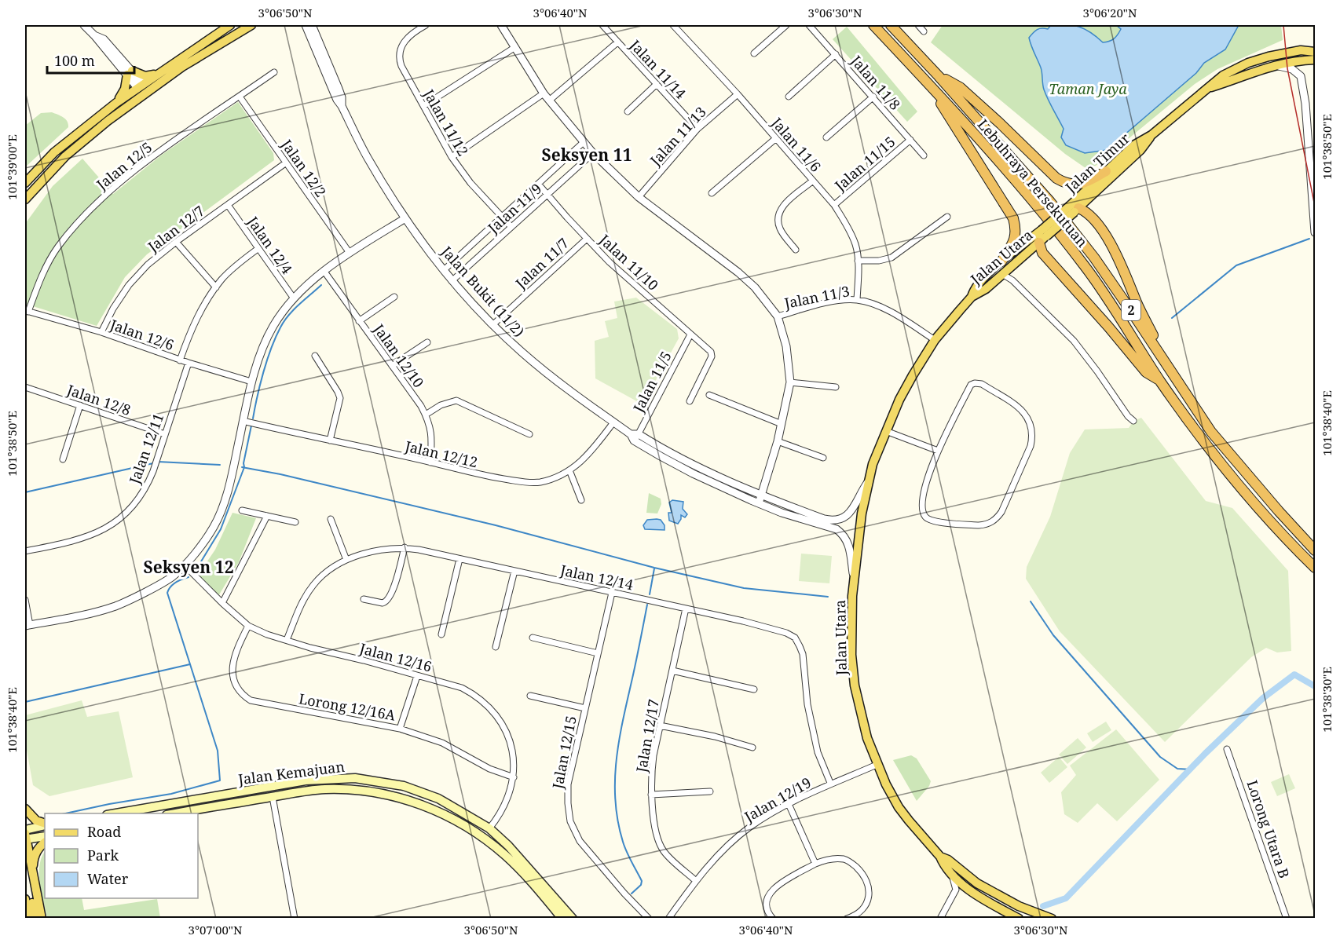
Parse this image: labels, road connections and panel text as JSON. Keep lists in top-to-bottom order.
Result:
{
  "streets": {
    "highway": ["Lebuhraya Persekutuan", "2"],
    "main road": ["Jalan Timur", "Jalan Utara", "Jalan Kemajuan"],
    "street": [
      "Jalan 11/14",
      "Jalan 11/8",
      "Jalan 11/12",
      "Jalan 11/13",
      "Jalan 11/6",
      "Jalan 11/15",
      "Jalan 12/5",
      "Jalan 12/2",
      "Jalan 11/9",
      "Jalan 12/7",
      "Jalan 12/4",
      "Jalan 11/10",
      "Jalan 11/7",
      "Jalan Bukit (11/2)",
      "Jalan 11/3",
      "Jalan 12/6",
      "Jalan 12/10",
      "Jalan 11/5",
      "Jalan 12/8",
      "Jalan 12/11",
      "Jalan 12/12",
      "Jalan 12/14",
      "Jalan 12/16",
      "Lorong 12/16A",
      "Jalan 12/17",
      "Jalan 12/15",
      "Jalan 12/19",
      "Lorong Utara B"
    ]
  },
  "crossings": [
    ["Jalan 11/14", "Jalan 11/13"],
    ["Jalan 11/8", "Jalan 11/15"],
    ["Jalan 11/12", "Jalan 11/9"],
    ["Jalan 11/13", "Jalan 11/6"],
    ["Jalan 11/6", "Jalan 11/15"],
    ["Jalan 11/6", "Jalan 11/3"],
    ["Jalan Timur", "Jalan Utara"],
    ["Jalan 12/5", "Jalan 12/2"],
    ["Jalan 12/5", "Jalan 12/6"],
    ["Jalan 12/2", "Jalan 12/7"],
    ["Jalan 11/9", "Jalan 11/10"],
    ["Jalan 11/9", "Jalan Bukit (11/2)"],
    ["Jalan 12/7", "Jalan 12/4"],
    ["Jalan 12/7", "Jalan 12/6"],
    ["Jalan Utara", "Jalan Bukit (11/2)"],
    ["Jalan Utara", "Jalan 11/3"],
    ["Jalan Utara", "Jalan 12/19"],
    ["Jalan 11/10", "Jalan 11/7"],
    ["Jalan 11/10", "Jalan 11/5"],
    ["Jalan 11/7", "Jalan Bukit (11/2)"],
    ["Jalan Bukit (11/2)", "Jalan 11/5"],
    ["Jalan Bukit (11/2)", "Jalan 12/12"],
    ["Jalan 12/6", "Jalan 12/11"],
    ["Jalan 12/10", "Jalan 12/12"],
    ["Jalan 12/8", "Jalan 12/11"],
    ["Jalan 12/14", "Jalan 12/16"],
    ["Jalan 12/14", "Jalan 12/17"],
    ["Jalan 12/14", "Jalan 12/15"],
    ["Jalan 12/14", "Jalan 12/19"],
    ["Jalan 12/16", "Lorong 12/16A"],
    ["Jalan 12/16", "Jalan Kemajuan"],
    ["Jalan 12/17", "Jalan 12/19"]
  ],
  "districts": ["Seksyen 11", "Seksyen 12"],
  "parks": ["Taman Jaya"],
  "legend": ["Road", "Park", "Water"],
  "scale_bar": "100 m",
  "coordinates": [
    "3°06'50\"N",
    "3°06'40\"N",
    "3°06'30\"N",
    "3°06'20\"N",
    "101°38'50\"E",
    "101°39'00\"E",
    "101°38'40\"E",
    "101°38'30\"E",
    "3°07'00\"N"
  ]
}
